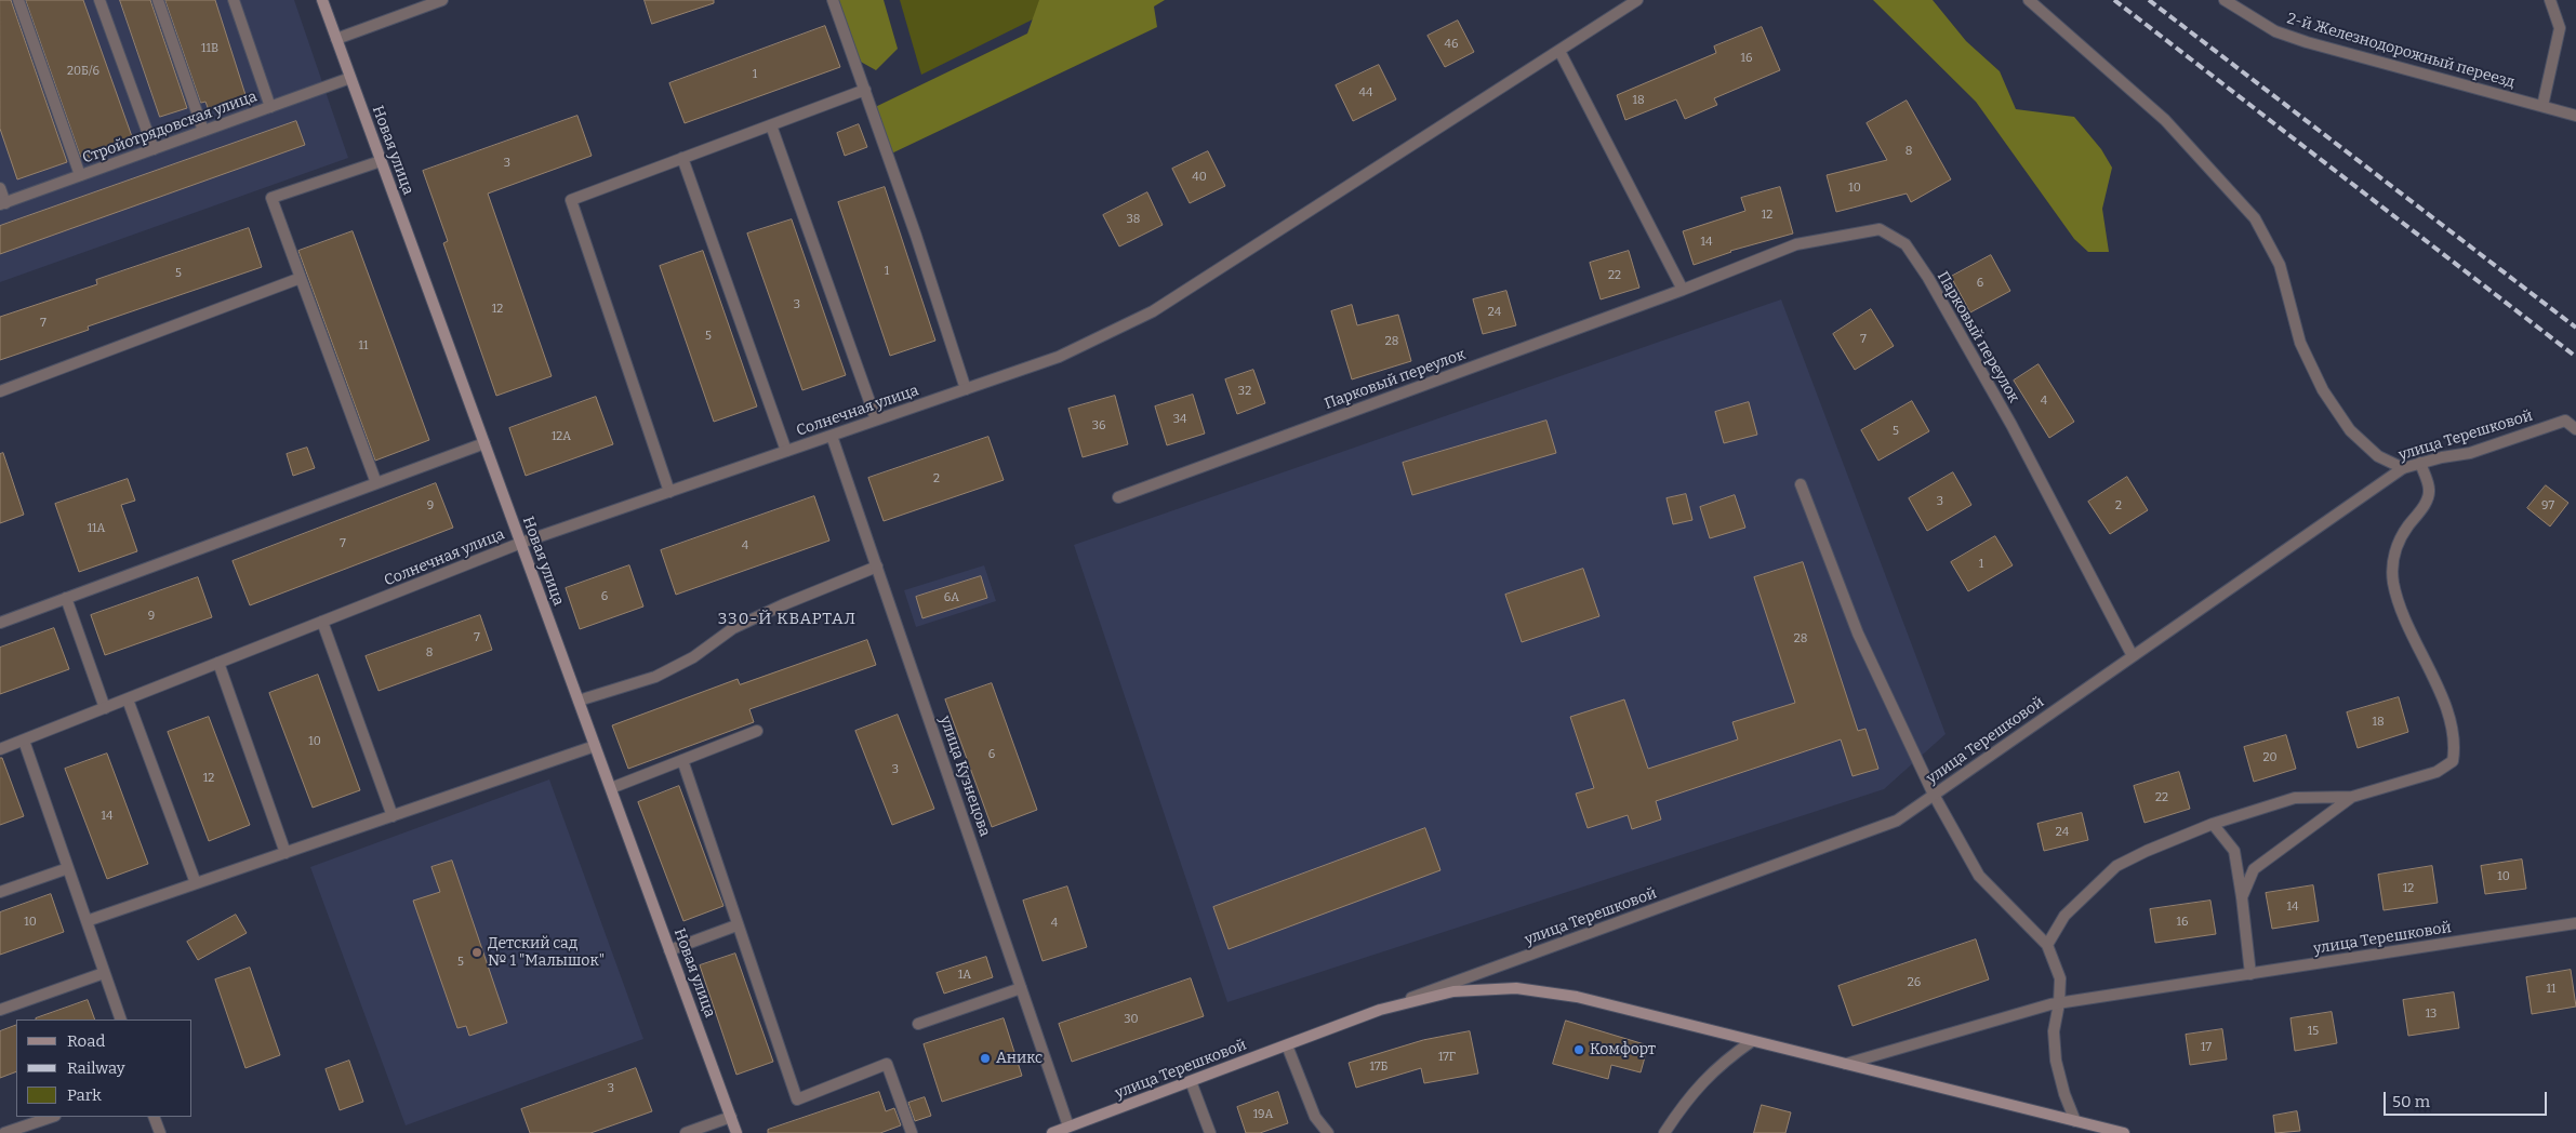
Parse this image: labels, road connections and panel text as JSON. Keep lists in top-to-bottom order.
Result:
{
  "streets": {
    "main road": ["Новая улица", "улица Терешковой"],
    "street": [
      "2-й Железнодорожный переезд",
      "Стройотрядовская улица",
      "Парковый переулок",
      "Солнечная улица",
      "улица Кузнецова"
    ]
  },
  "crossings": [
    ["Стройотрядовская улица", "Новая улица"],
    ["Новая улица", "Солнечная улица"],
    ["Парковый переулок", "улица Терешковой"],
    ["Солнечная улица", "улица Кузнецова"],
    ["улица Терешковой", "улица Кузнецова"]
  ],
  "districts": ["330-Й КВАРТАЛ"],
  "places": ["Детский сад № 1 \"Малышок\"", "Комфорт", "Аникс"],
  "house_numbers": [
    "46",
    "11В",
    "16",
    "20Б/6",
    "1",
    "44",
    "18",
    "8",
    "3",
    "40",
    "10",
    "12",
    "38",
    "14",
    "1",
    "5",
    "22",
    "6",
    "3",
    "12",
    "24",
    "7",
    "5",
    "7",
    "28",
    "11",
    "32",
    "4",
    "34",
    "36",
    "5",
    "12А",
    "2",
    "3",
    "9",
    "2",
    "97",
    "11А",
    "7",
    "4",
    "1",
    "6",
    "6А",
    "9",
    "7",
    "28",
    "8",
    "18",
    "10",
    "6",
    "20",
    "3",
    "12",
    "22",
    "14",
    "24",
    "10",
    "12",
    "14",
    "10",
    "16",
    "4",
    "5",
    "1А",
    "26",
    "11",
    "13",
    "30",
    "15",
    "17",
    "17Г",
    "17Б",
    "3",
    "19А"
  ],
  "legend": ["Road", "Railway", "Park"],
  "scale_bar": "50 m"
}
